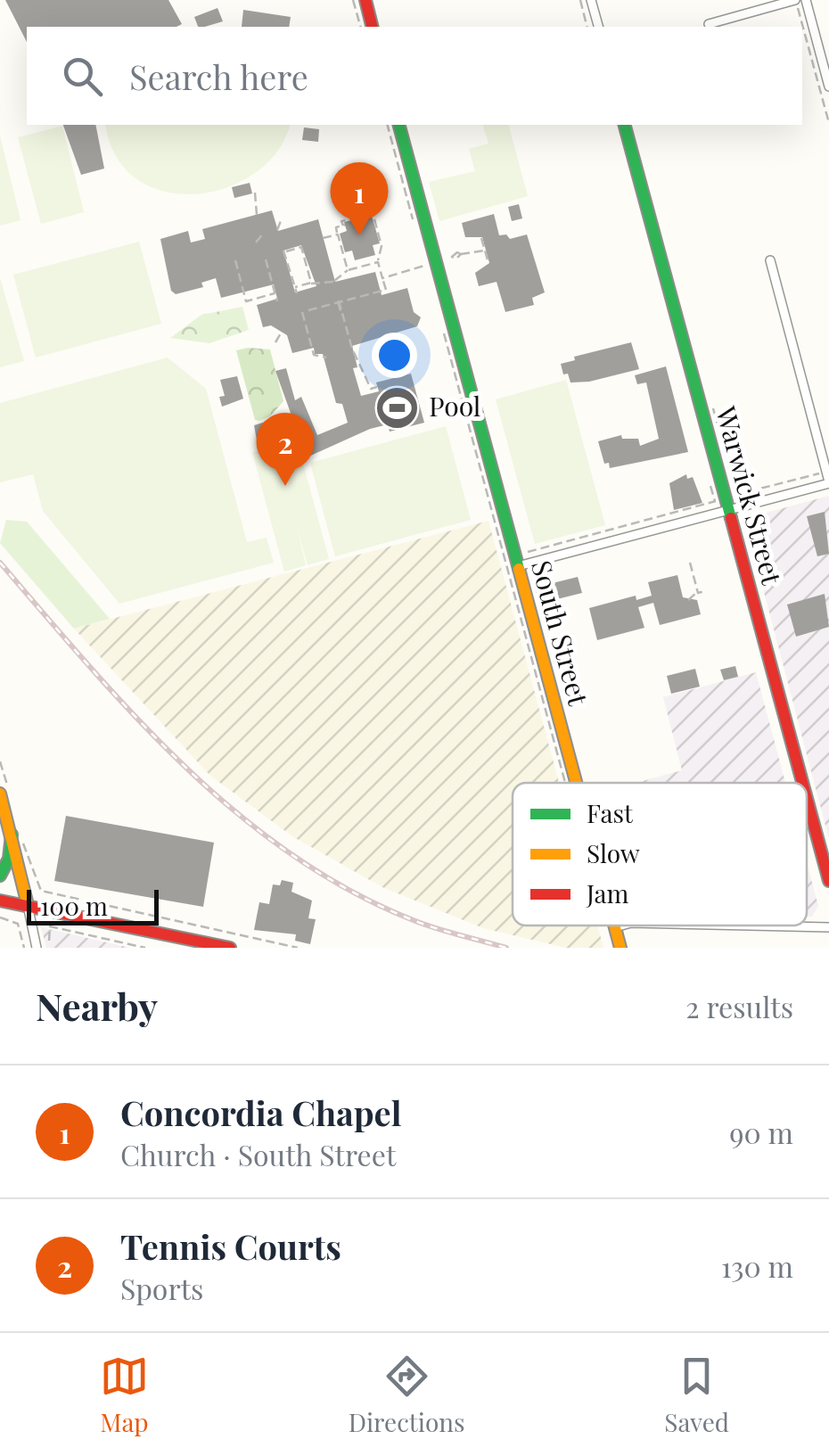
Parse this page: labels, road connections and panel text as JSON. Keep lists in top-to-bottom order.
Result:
{
  "streets": {
    "main road": ["Warwick Street", "South Street"]
  },
  "places": {
    "sports": ["Pool"]
  },
  "legend": ["Fast", "Slow", "Jam"],
  "scale_bar": "100 m",
  "page": {
    "search": "Search here",
    "pins": ["1", "2"],
    "scale": "100 m",
    "heading": ["Nearby", "2 results"],
    "list": [
      {
        "mark": "1",
        "name": "Concordia Chapel",
        "note": "Church · South Street",
        "value": "90 m"
      },
      {
        "mark": "2",
        "name": "Tennis Courts",
        "note": "Sports",
        "value": "130 m"
      }
    ],
    "nav": ["Map", "Directions", "Saved"]
  }
}
